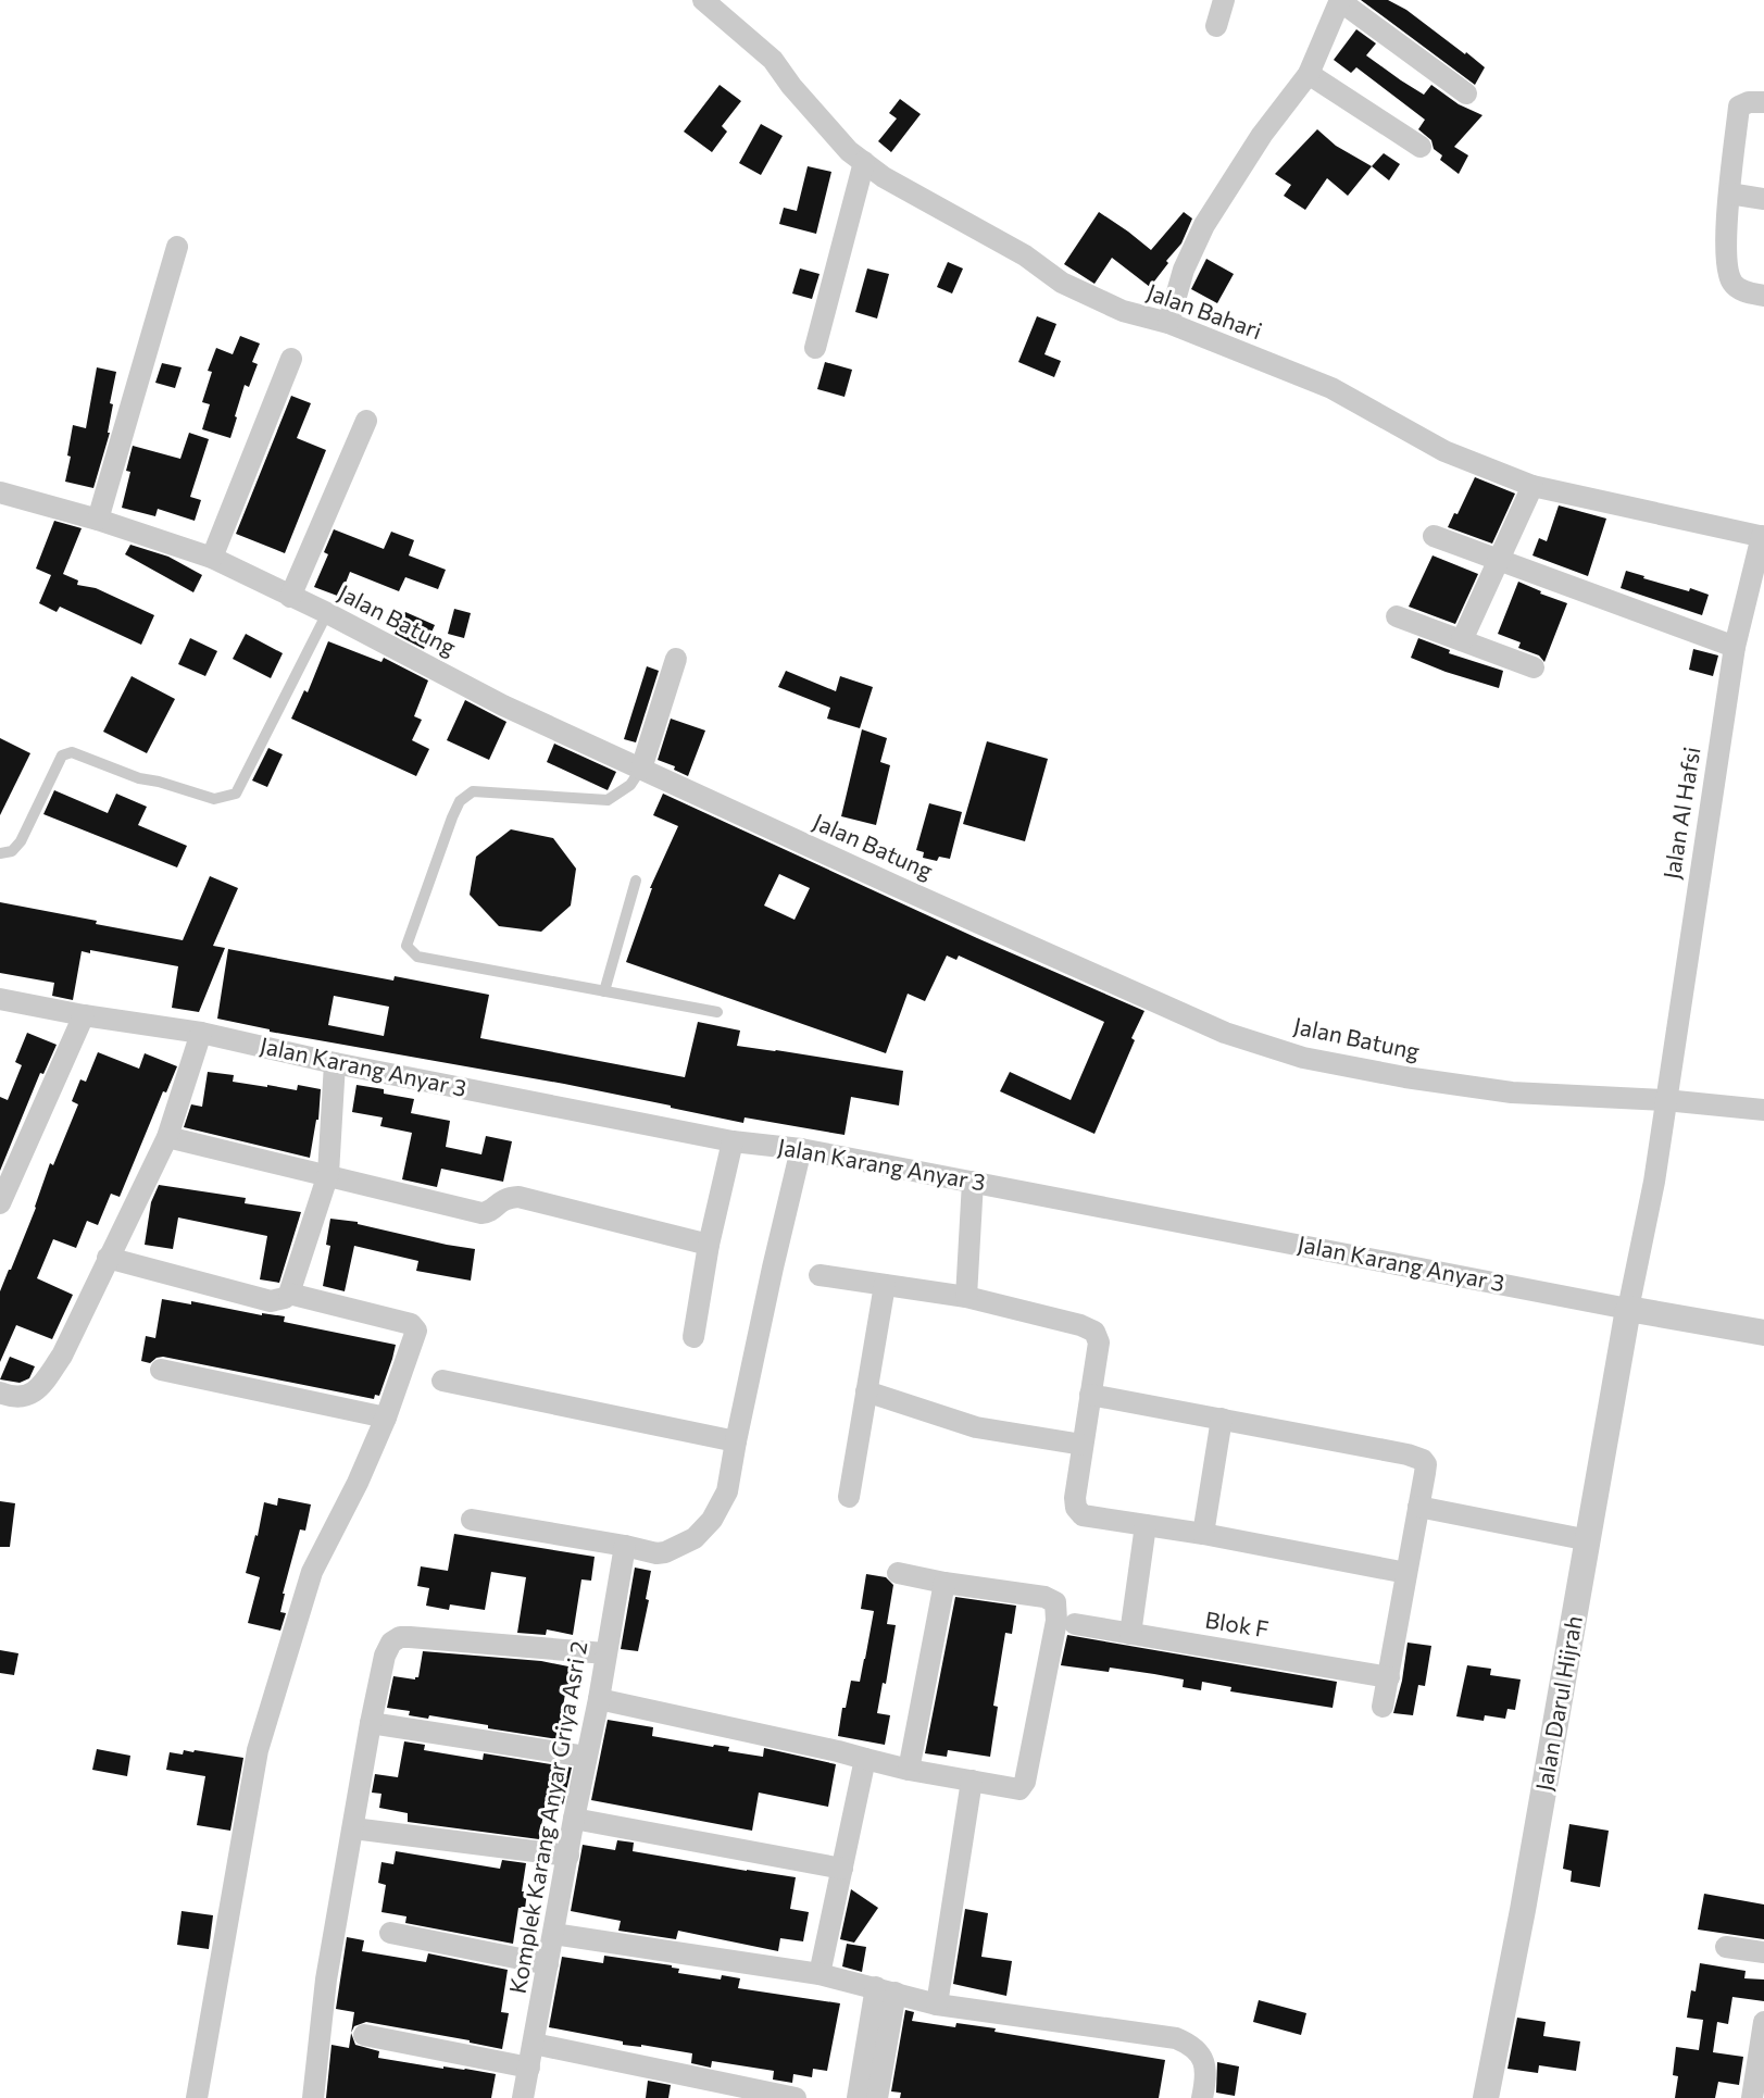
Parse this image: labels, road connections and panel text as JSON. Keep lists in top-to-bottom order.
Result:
{
  "streets": {
    "street": [
      "Jalan Bahari",
      "Jalan Batung",
      "Jalan Al Hafsi",
      "Jalan Karang Anyar 3",
      "Blok F",
      "Jalan Darul Hijrah",
      "Komplek Karang Anyar Griya Asri 2"
    ]
  },
  "crossings": [
    ["Jalan Bahari", "Jalan Al Hafsi"],
    ["Jalan Batung", "Jalan Al Hafsi"],
    ["Jalan Al Hafsi", "Jalan Karang Anyar 3"],
    ["Jalan Al Hafsi", "Jalan Darul Hijrah"],
    ["Jalan Karang Anyar 3", "Jalan Darul Hijrah"]
  ]
}
